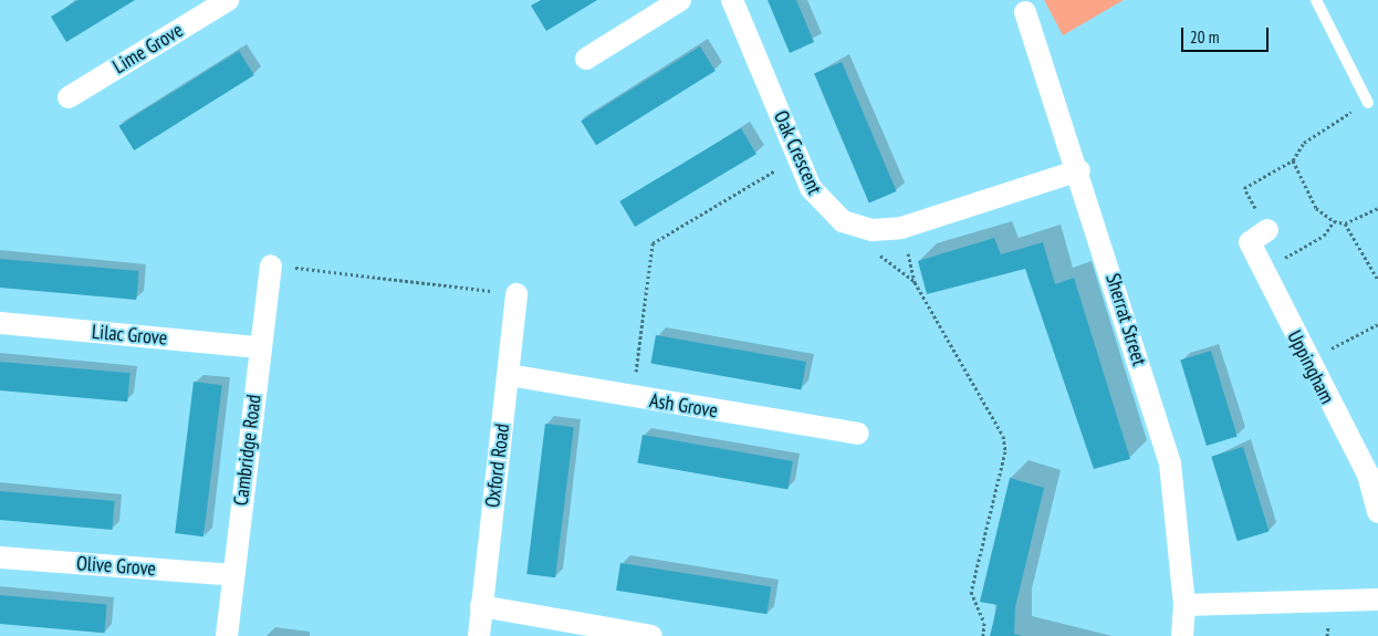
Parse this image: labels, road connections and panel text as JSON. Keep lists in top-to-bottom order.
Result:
{
  "streets": {
    "street": [
      "Lime Grove",
      "Oak Crescent",
      "Sherrat Street",
      "Lilac Grove",
      "Uppingham",
      "Ash Grove",
      "Cambridge Road",
      "Oxford Road",
      "Olive Grove"
    ]
  },
  "crossings": [
    ["Oak Crescent", "Sherrat Street"],
    ["Lilac Grove", "Cambridge Road"],
    ["Ash Grove", "Oxford Road"],
    ["Cambridge Road", "Olive Grove"]
  ],
  "scale_bar": "20 m"
}
